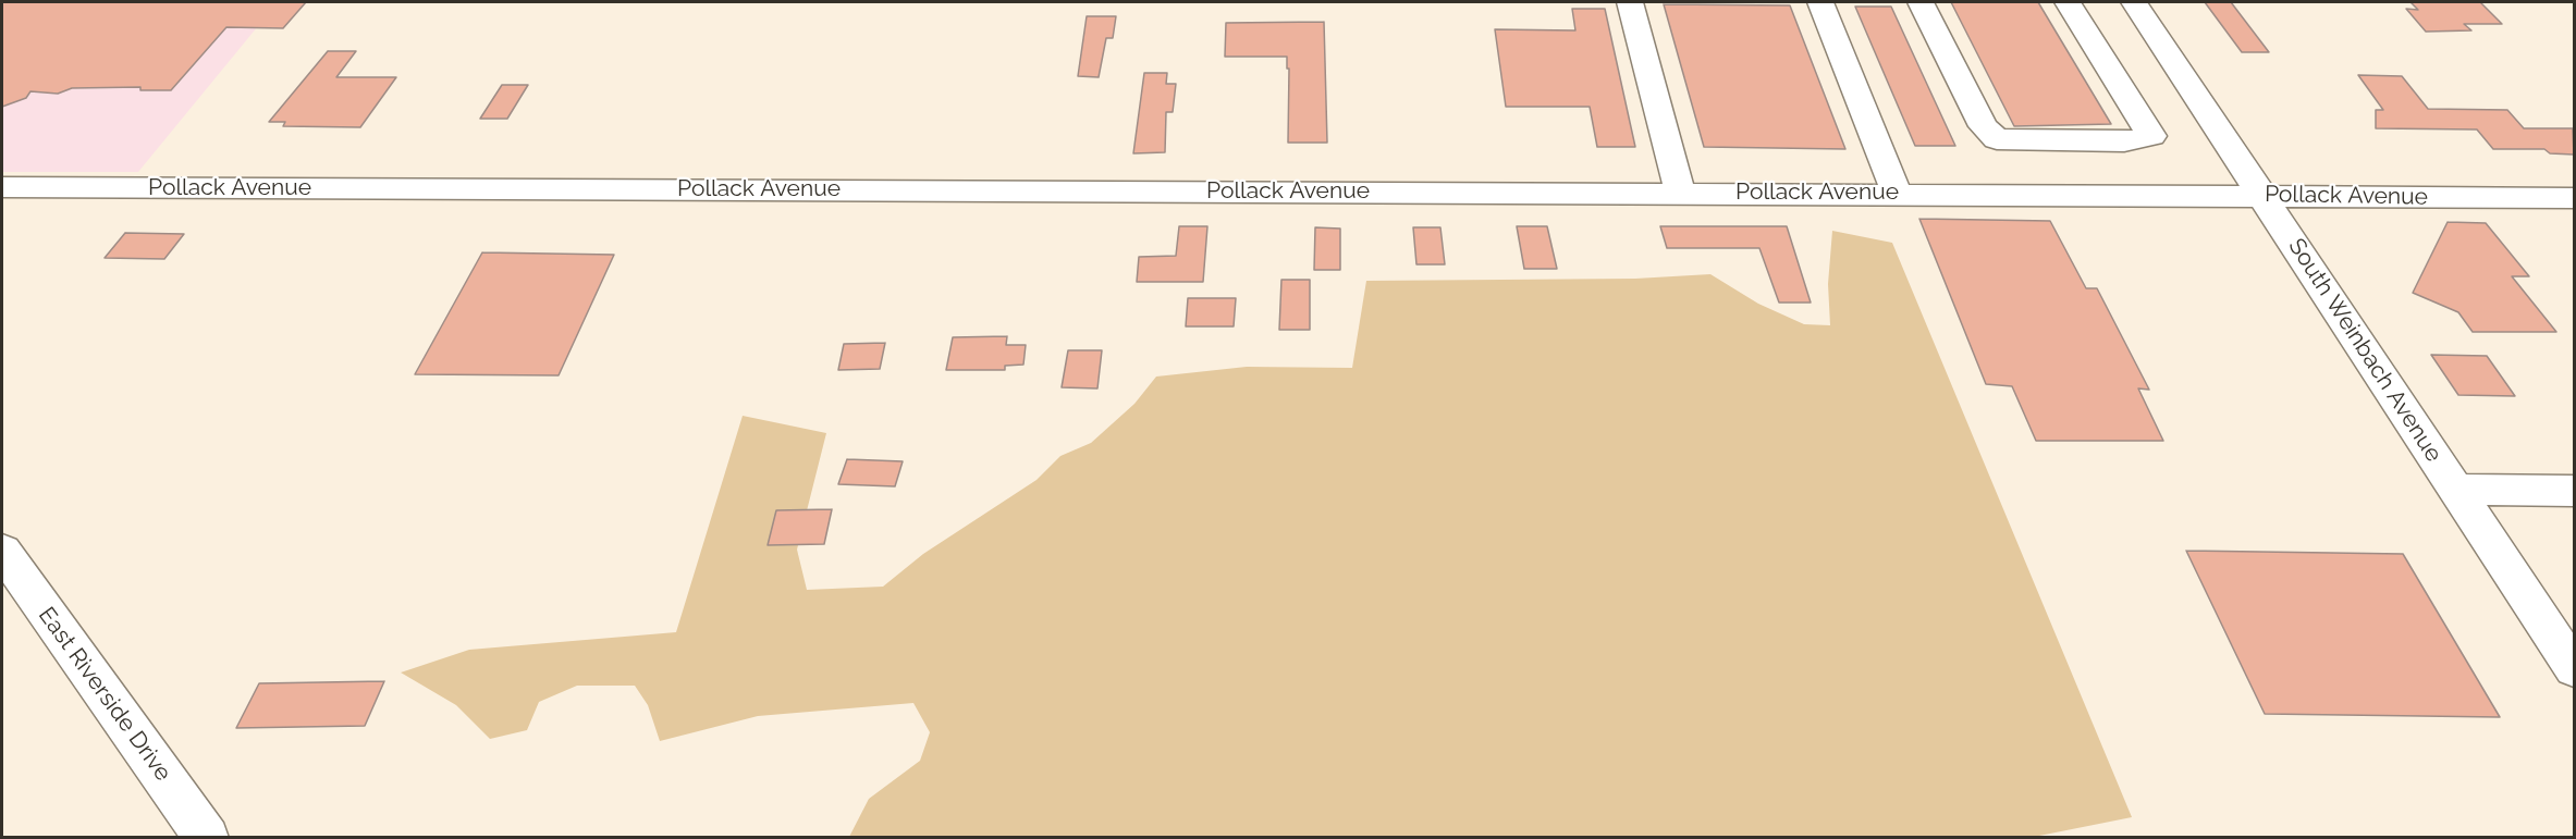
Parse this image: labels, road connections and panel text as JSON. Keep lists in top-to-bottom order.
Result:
{
  "streets": {
    "street": ["Pollack Avenue", "South Weinbach Avenue", "East Riverside Drive"]
  },
  "crossings": [
    ["Pollack Avenue", "South Weinbach Avenue"]
  ]
}
